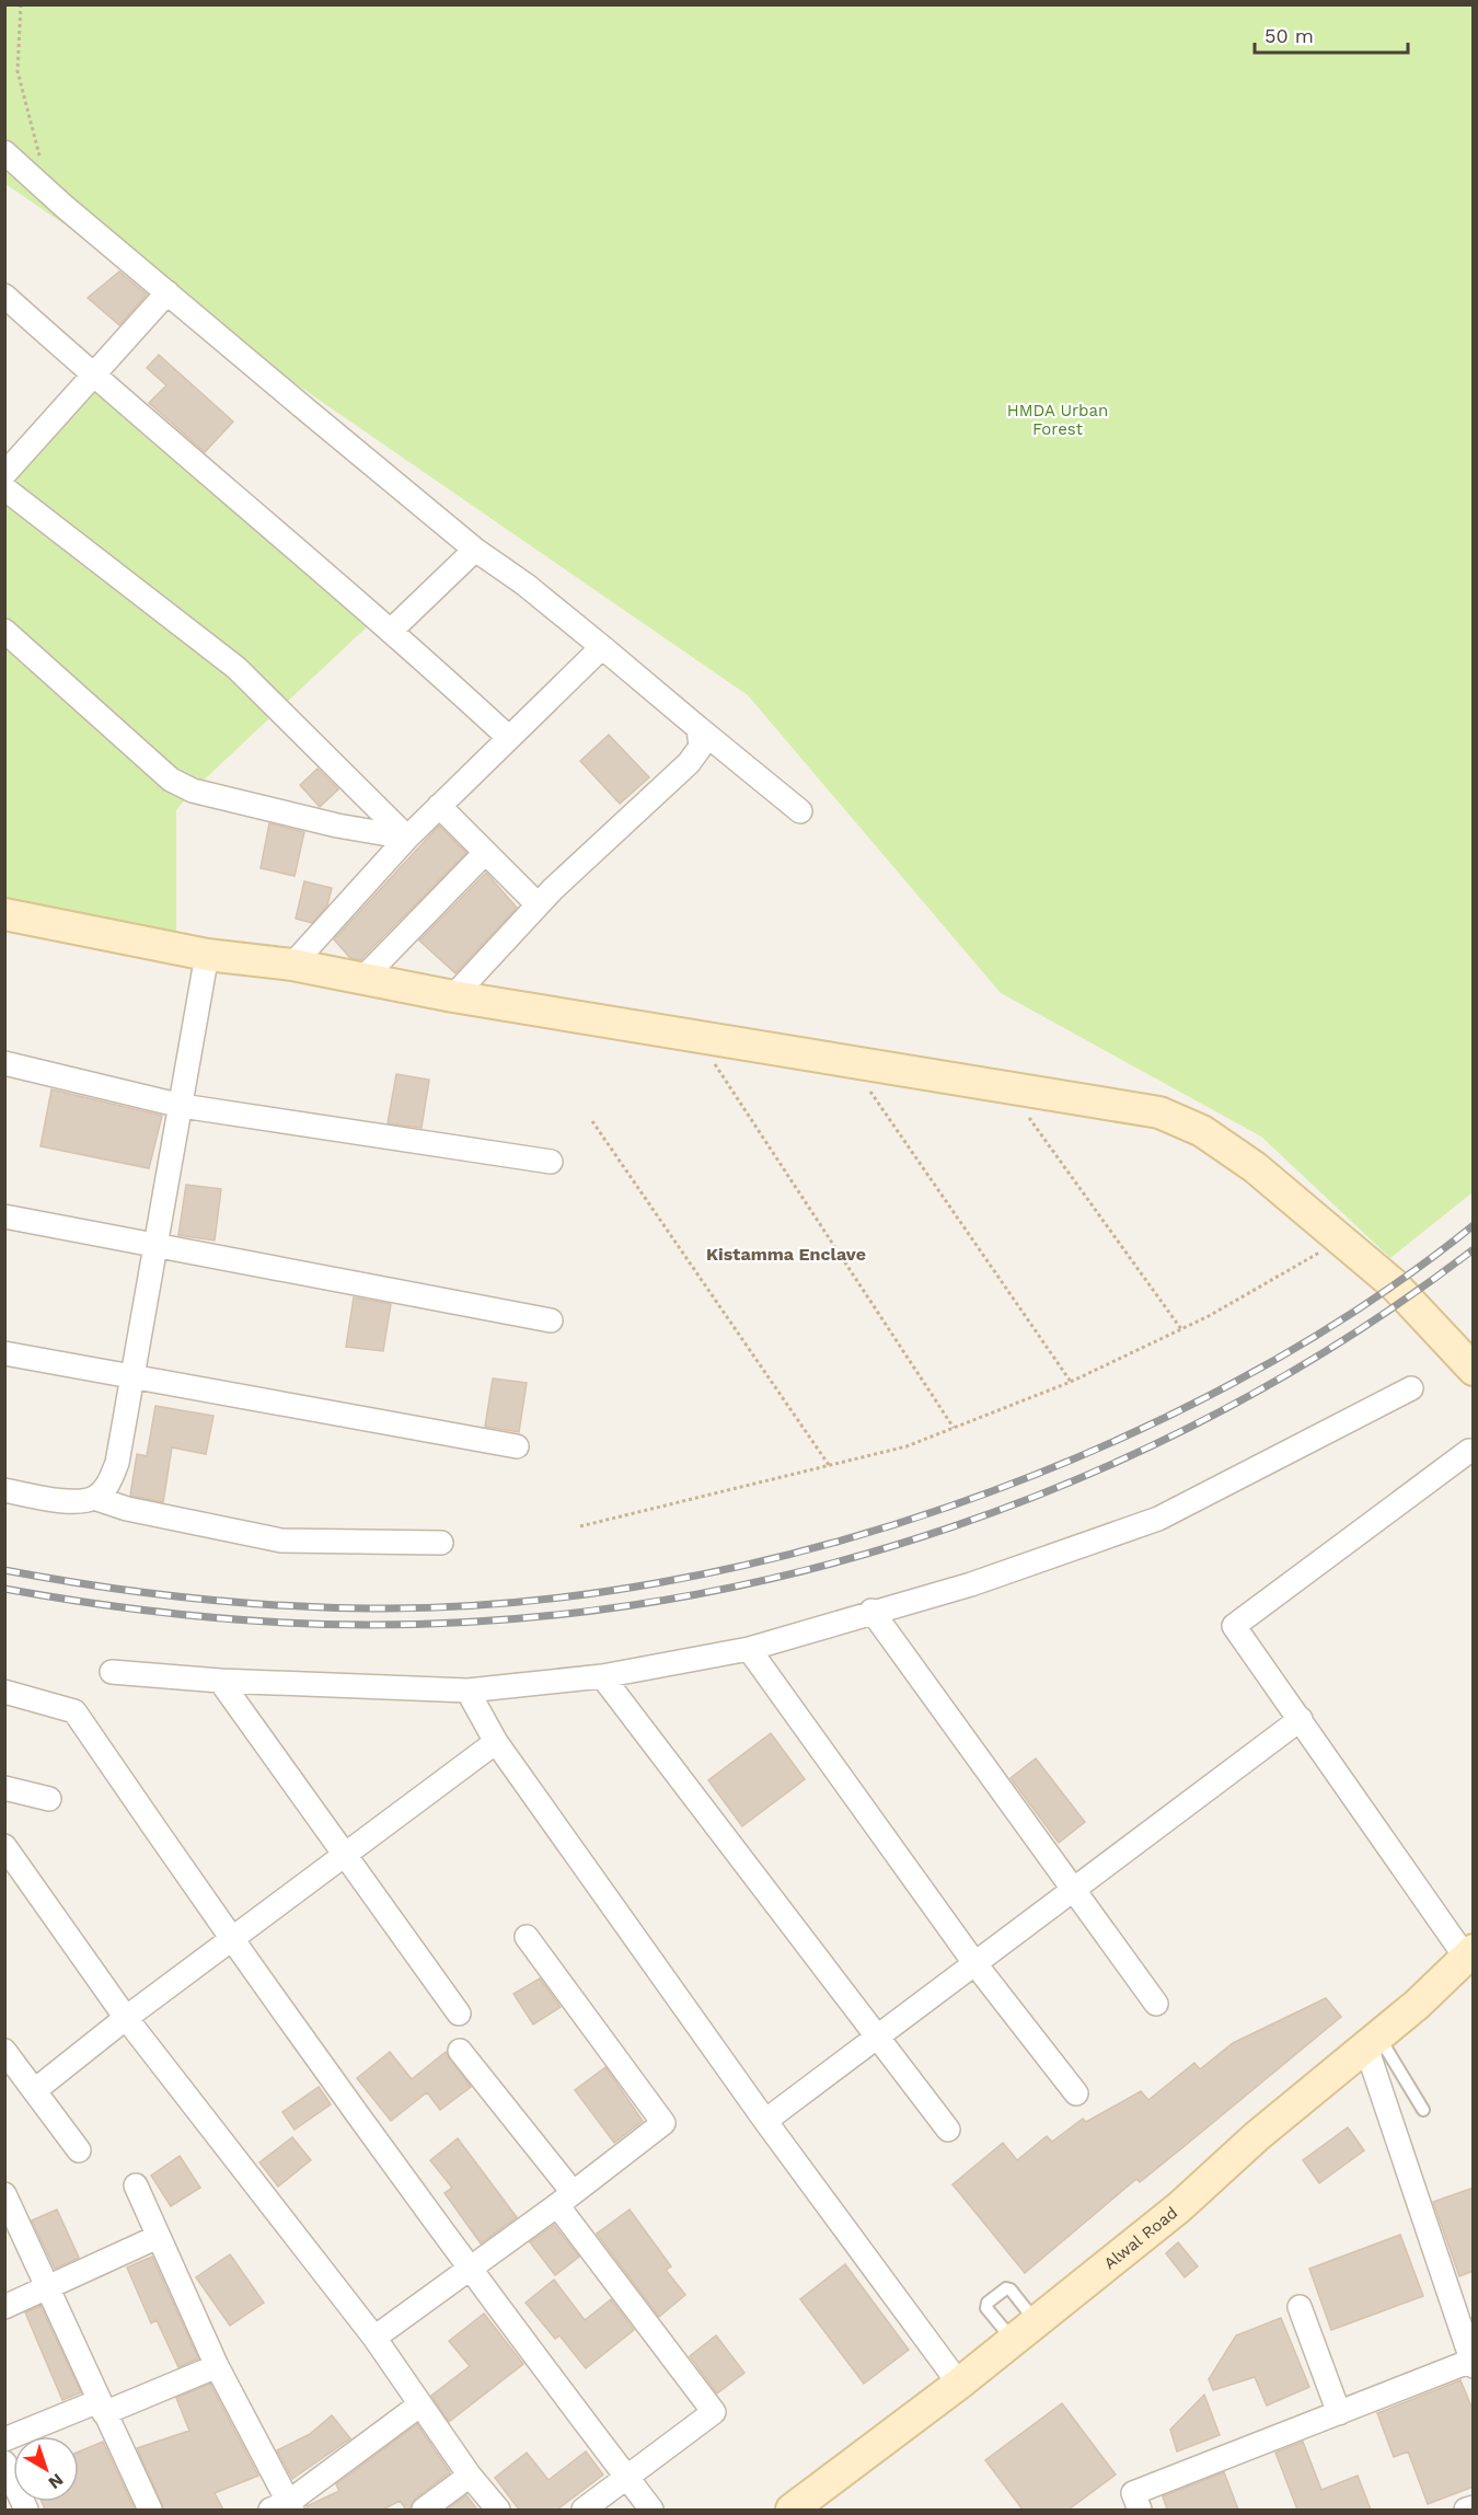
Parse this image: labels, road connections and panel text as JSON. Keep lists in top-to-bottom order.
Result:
{
  "streets": {
    "street": ["Alwal Road"]
  },
  "districts": ["Kistamma Enclave"],
  "parks": ["HMDA Urban Forest"],
  "scale_bar": "50 m",
  "north": "bottom right"
}
